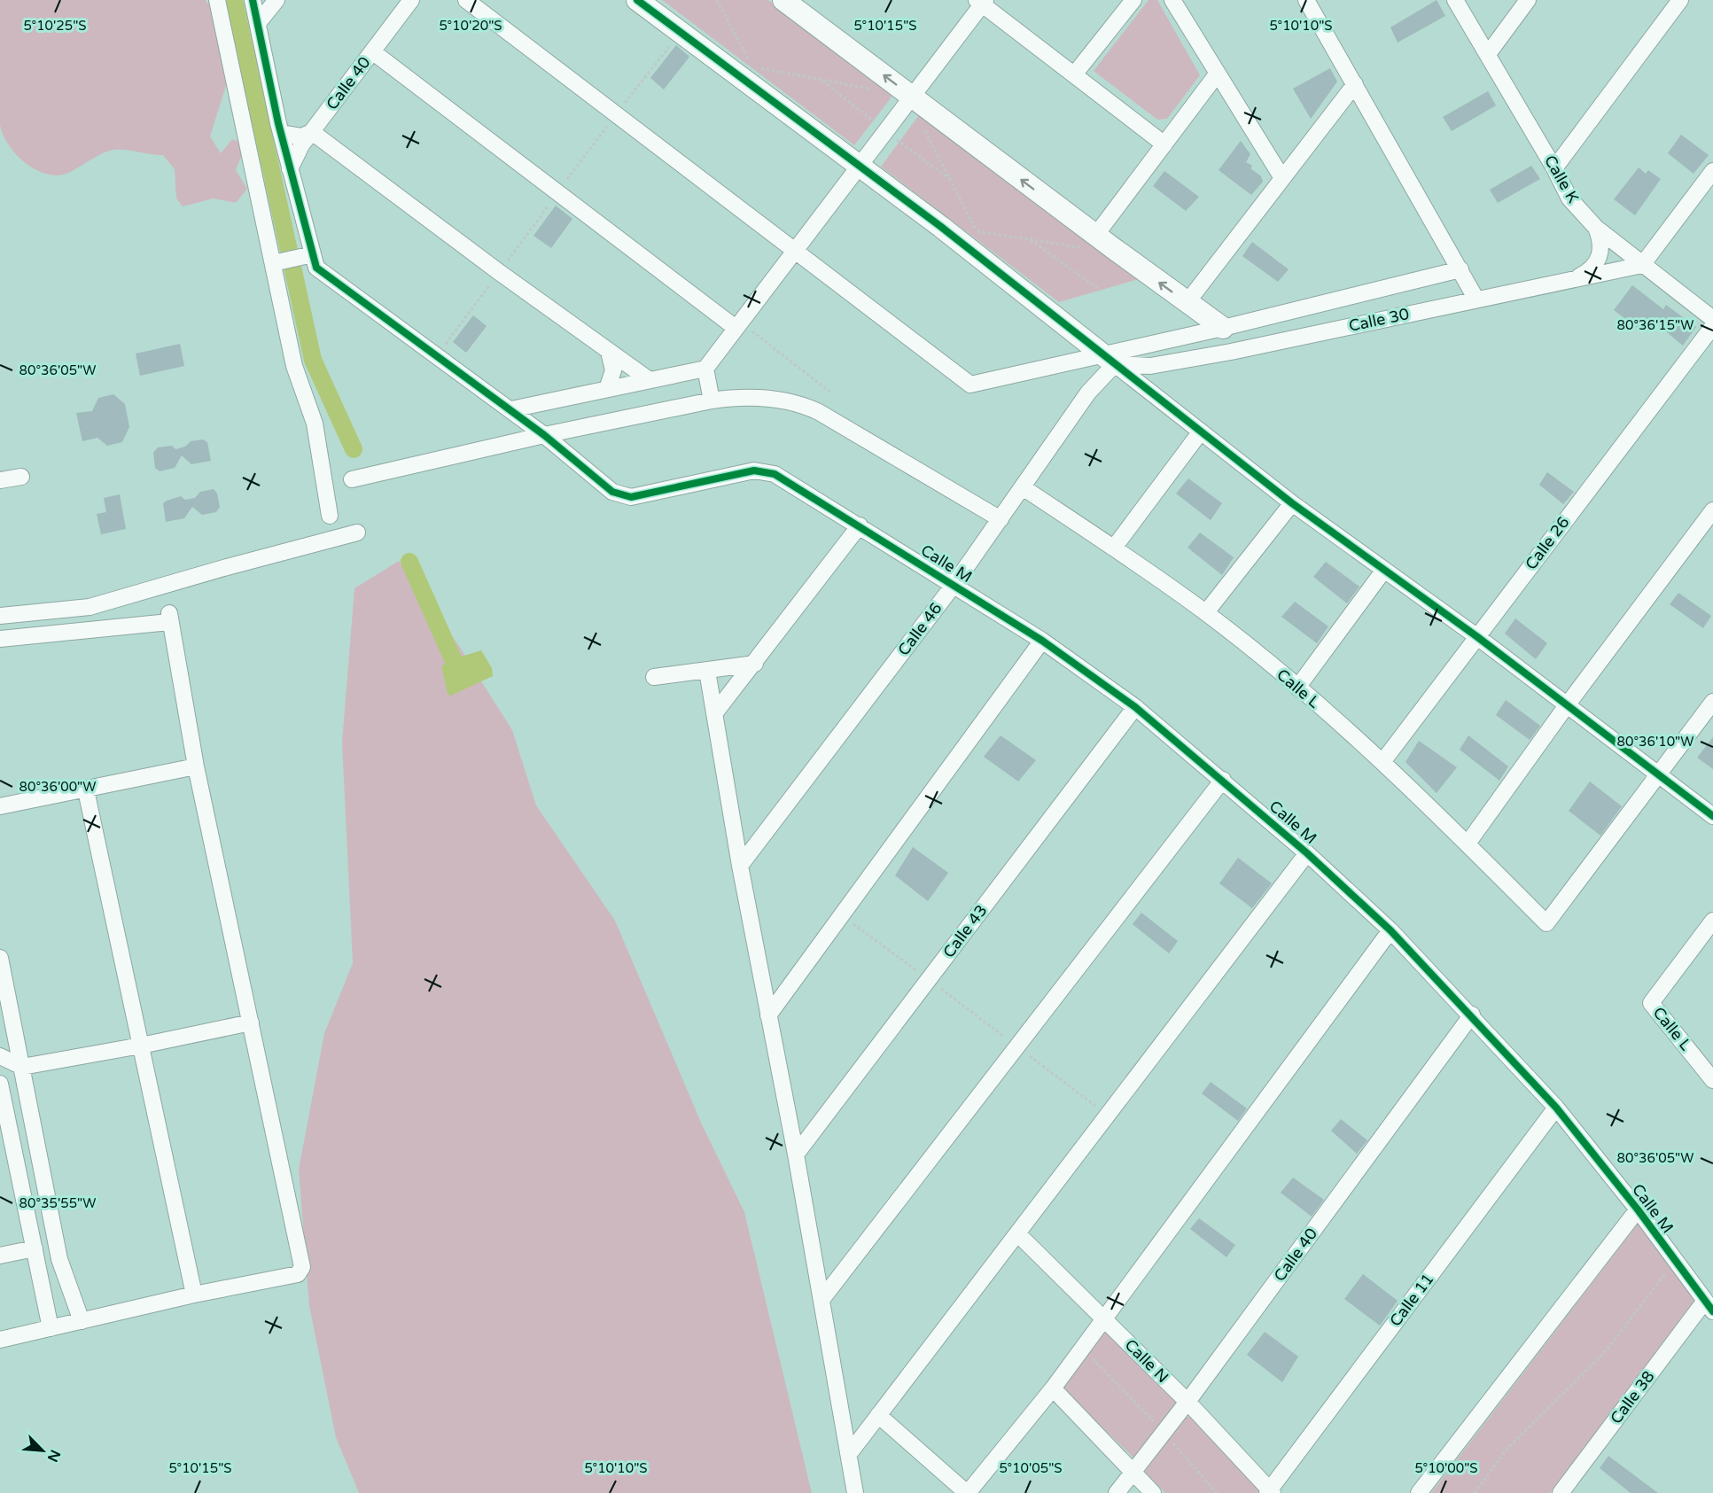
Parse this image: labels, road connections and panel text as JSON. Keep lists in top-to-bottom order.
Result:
{
  "streets": {
    "street": [
      "Calle 40",
      "Calle K",
      "Calle 30",
      "Calle 26",
      "Calle M",
      "Calle 46",
      "Calle L",
      "Calle 43",
      "Calle 11",
      "Calle N",
      "Calle 38"
    ]
  },
  "crossings": [
    ["Calle 40", "Calle M"],
    ["Calle 40", "Calle N"],
    ["Calle K", "Calle 30"],
    ["Calle 30", "Calle 46"],
    ["Calle 26", "Calle L"],
    ["Calle M", "Calle 46"],
    ["Calle M", "Calle 43"],
    ["Calle M", "Calle 11"],
    ["Calle M", "Calle 38"],
    ["Calle 46", "Calle L"],
    ["Calle 11", "Calle N"]
  ],
  "north": "bottom right",
  "coordinates": [
    "5°10'25\"S",
    "5°10'20\"S",
    "5°10'15\"S",
    "5°10'10\"S",
    "80°36'15\"W",
    "80°36'05\"W",
    "80°36'10\"W",
    "80°36'00\"W",
    "80°35'55\"W",
    "5°10'05\"S",
    "5°10'00\"S"
  ]
}
